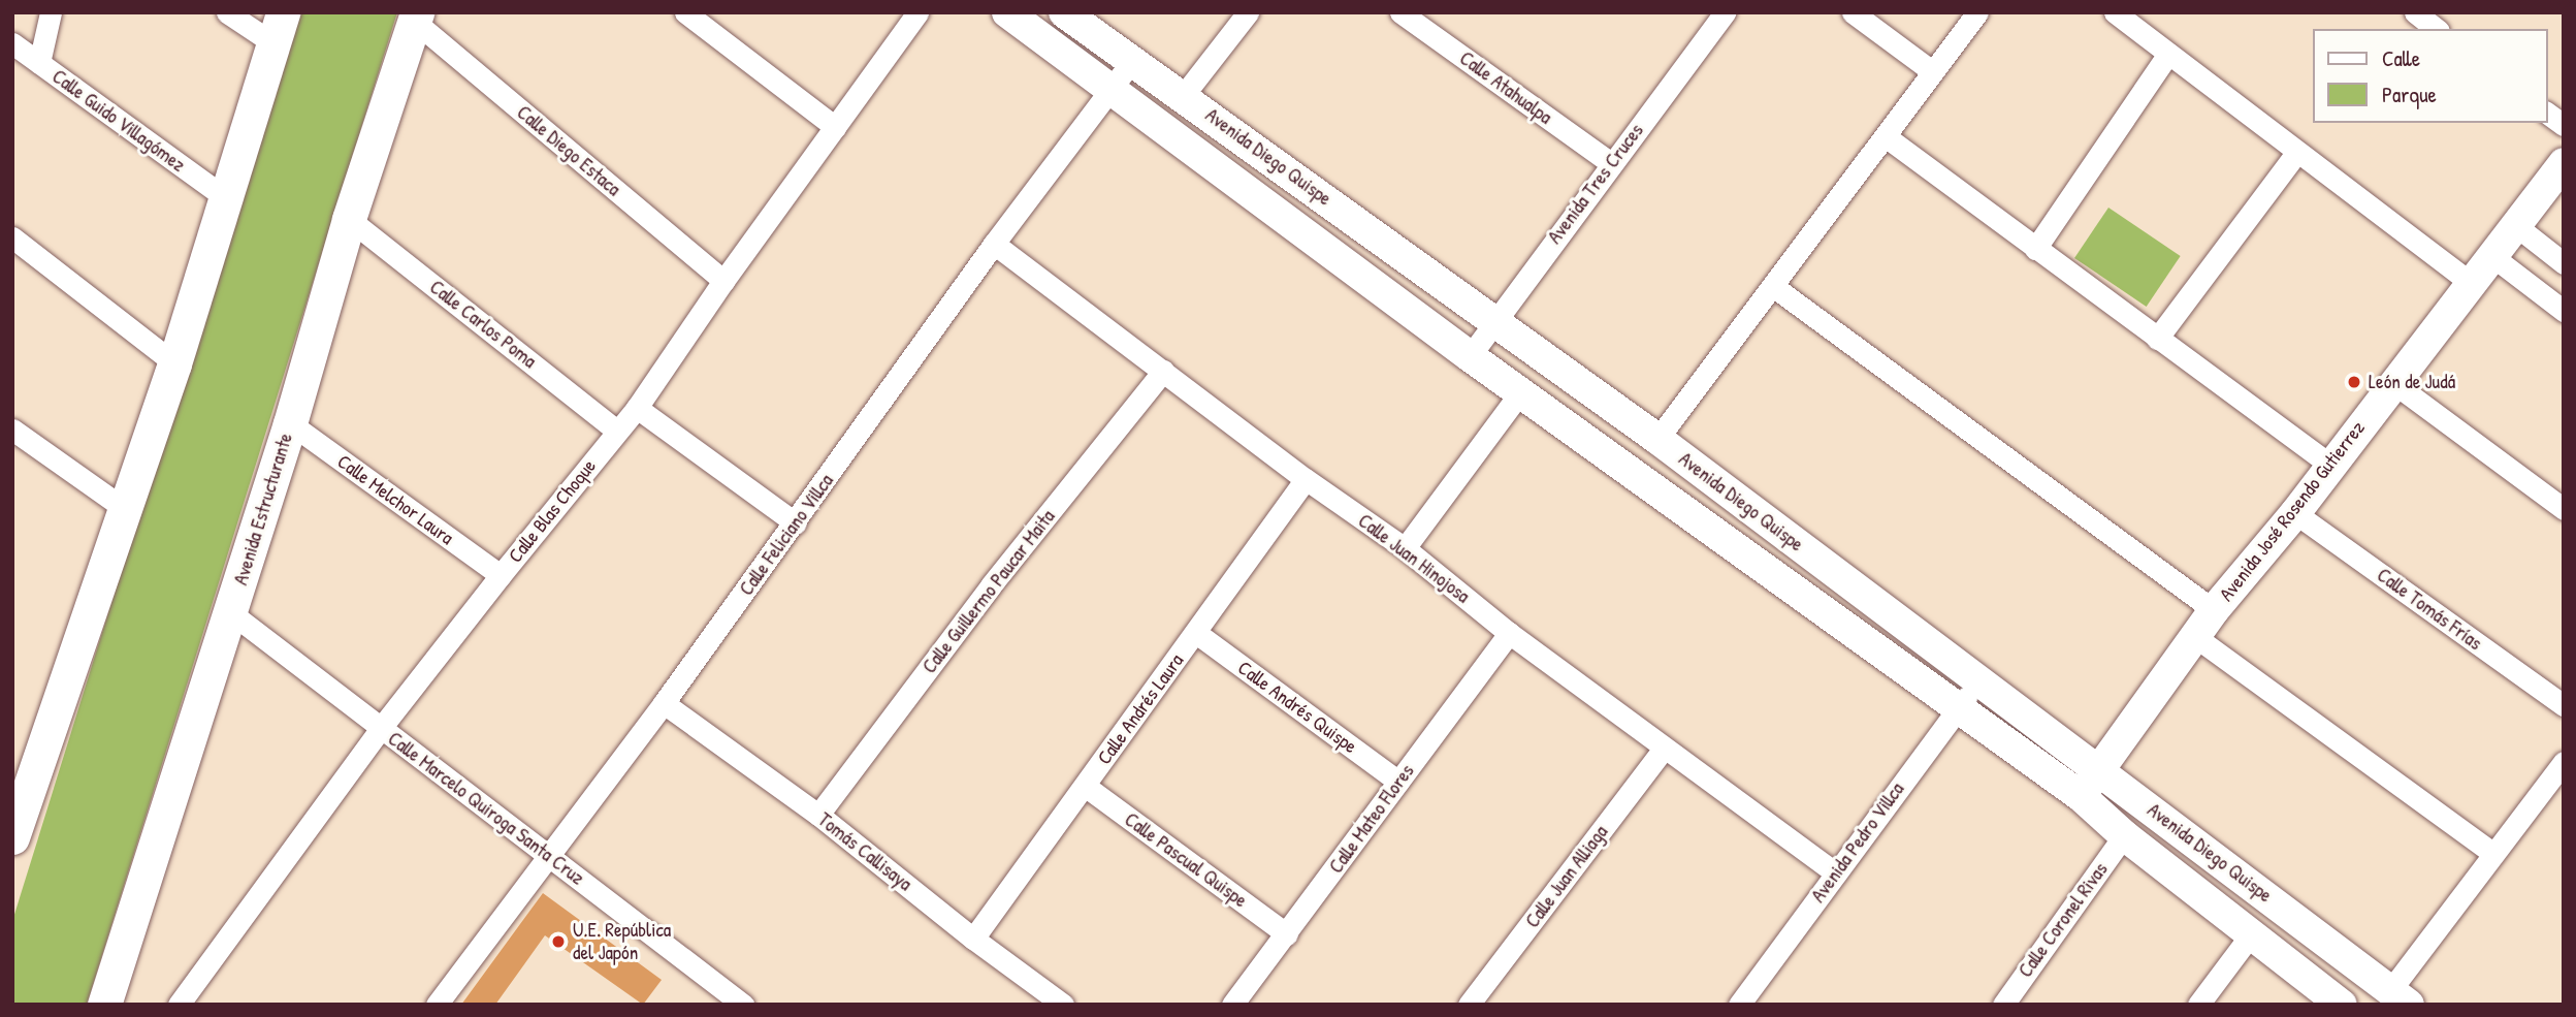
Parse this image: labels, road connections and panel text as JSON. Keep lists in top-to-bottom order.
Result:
{
  "streets": {
    "main road": ["Avenida Estructurante"],
    "street": [
      "Calle Atahualpa",
      "Calle Guido Villagómez",
      "Calle Diego Estaca",
      "Avenida Diego Quispe",
      "Avenida Tres Cruces",
      "Calle Carlos Poma",
      "Calle Melchor Laura",
      "Calle Blas Choque",
      "Avenida José Rosendo Gutierrez",
      "Calle Feliciano Villca",
      "Calle Juan Hinojosa",
      "Calle Guillermo Paucar Maita",
      "Calle Tomás Frías",
      "Calle Andrés Quispe",
      "Calle Andrés Laura",
      "Calle Marcelo Quiroga Santa Cruz",
      "Calle Mateo Flores",
      "Avenida Pedro Villca",
      "Tomás Callisaya",
      "Calle Pascual Quispe",
      "Calle Juan Alliaga",
      "Calle Coronel Rivas"
    ]
  },
  "crossings": [
    ["Calle Atahualpa", "Avenida Tres Cruces"],
    ["Calle Diego Estaca", "Avenida Estructurante"],
    ["Calle Diego Estaca", "Calle Blas Choque"],
    ["Avenida Diego Quispe", "Avenida Tres Cruces"],
    ["Avenida Diego Quispe", "Avenida José Rosendo Gutierrez"],
    ["Avenida Diego Quispe", "Calle Feliciano Villca"],
    ["Avenida Diego Quispe", "Avenida Pedro Villca"],
    ["Avenida Diego Quispe", "Calle Coronel Rivas"],
    ["Calle Carlos Poma", "Avenida Estructurante"],
    ["Calle Carlos Poma", "Calle Blas Choque"],
    ["Calle Melchor Laura", "Avenida Estructurante"],
    ["Calle Melchor Laura", "Calle Blas Choque"],
    ["Avenida Estructurante", "Calle Marcelo Quiroga Santa Cruz"],
    ["Calle Blas Choque", "Calle Marcelo Quiroga Santa Cruz"],
    ["Avenida José Rosendo Gutierrez", "Calle Tomás Frías"],
    ["Calle Feliciano Villca", "Calle Juan Hinojosa"],
    ["Calle Feliciano Villca", "Calle Marcelo Quiroga Santa Cruz"],
    ["Calle Feliciano Villca", "Tomás Callisaya"],
    ["Calle Juan Hinojosa", "Calle Guillermo Paucar Maita"],
    ["Calle Juan Hinojosa", "Calle Andrés Laura"],
    ["Calle Juan Hinojosa", "Calle Mateo Flores"],
    ["Calle Juan Hinojosa", "Avenida Pedro Villca"],
    ["Calle Juan Hinojosa", "Calle Juan Alliaga"],
    ["Calle Guillermo Paucar Maita", "Tomás Callisaya"],
    ["Calle Andrés Quispe", "Calle Andrés Laura"],
    ["Calle Andrés Quispe", "Calle Mateo Flores"],
    ["Calle Andrés Laura", "Tomás Callisaya"],
    ["Calle Andrés Laura", "Calle Pascual Quispe"],
    ["Calle Mateo Flores", "Calle Pascual Quispe"]
  ],
  "places": ["León de Judá", "U.E. República del Japón"],
  "legend": ["Calle", "Parque"]
}
